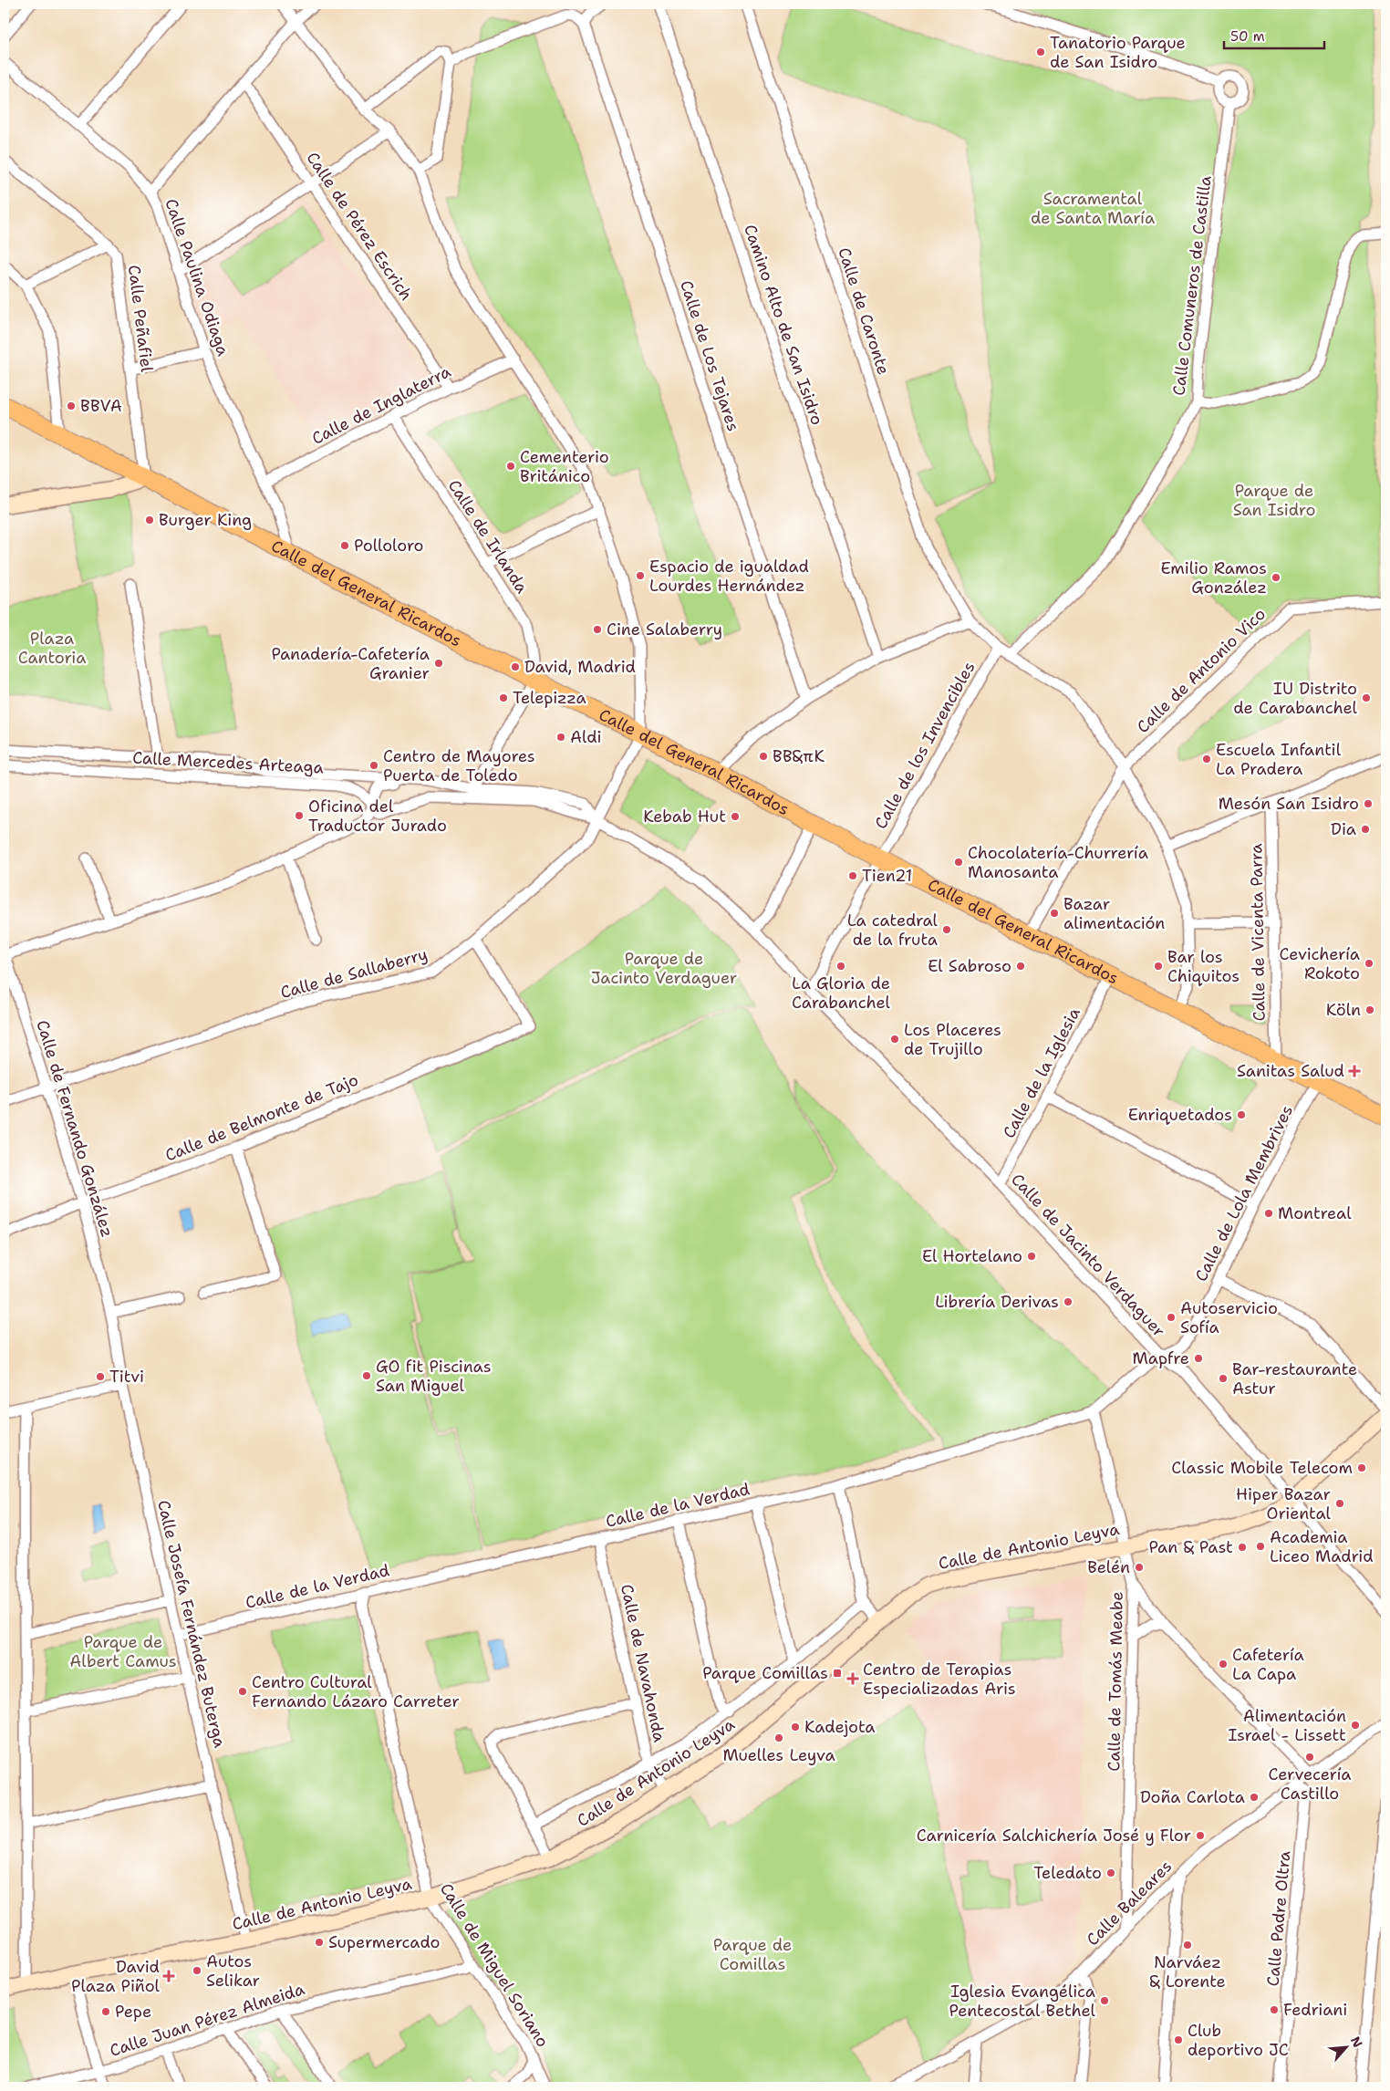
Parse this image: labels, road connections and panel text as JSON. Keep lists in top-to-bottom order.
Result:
{
  "streets": {
    "main road": ["Calle del General Ricardos", "Calle de Antonio Leyva"],
    "street": [
      "Calle de Pérez Escrich",
      "Calle Paulina Odiaga",
      "Calle Comuneros de Castilla",
      "Calle de Caronte",
      "Calle Peñafiel",
      "Camino Alto de San Isidro",
      "Calle de Los Tejares",
      "Calle de Inglaterra",
      "Calle de Irlanda",
      "Calle de Antonio Vico",
      "Calle de los Invencibles",
      "Calle Mercedes Arteaga",
      "Calle de Vicenta Parra",
      "Calle de Sallaberry",
      "Calle de la Iglesia",
      "Calle de Belmonte de Tajo",
      "Calle de Fernando González",
      "Calle de Lola Membrives",
      "Calle de Jacinto Verdaguer",
      "Calle de la Verdad",
      "Calle Josefa Fernández Buterga",
      "Calle de Navahonda",
      "Calle de Tomás Meabe",
      "Calle Baleares",
      "Calle Padre Oltra",
      "Calle de Miguel Soriano",
      "Calle Juan Pérez Almeida"
    ]
  },
  "crossings": [
    ["Calle de Pérez Escrich", "Calle de Inglaterra"],
    ["Calle Paulina Odiaga", "Calle de Inglaterra"],
    ["Calle Paulina Odiaga", "Calle del General Ricardos"],
    ["Calle Comuneros de Castilla", "Calle de Caronte"],
    ["Calle de Caronte", "Calle del General Ricardos"],
    ["Calle de Caronte", "Calle de Antonio Vico"],
    ["Calle de Caronte", "Calle de los Invencibles"],
    ["Calle Peñafiel", "Calle del General Ricardos"],
    ["Calle de Inglaterra", "Calle de Irlanda"],
    ["Calle de Irlanda", "Calle del General Ricardos"],
    ["Calle del General Ricardos", "Calle de Antonio Vico"],
    ["Calle del General Ricardos", "Calle de los Invencibles"],
    ["Calle del General Ricardos", "Calle de Vicenta Parra"],
    ["Calle del General Ricardos", "Calle de Sallaberry"],
    ["Calle del General Ricardos", "Calle de la Iglesia"],
    ["Calle del General Ricardos", "Calle de Lola Membrives"],
    ["Calle de los Invencibles", "Calle de Jacinto Verdaguer"],
    ["Calle Mercedes Arteaga", "Calle de Sallaberry"],
    ["Calle Mercedes Arteaga", "Calle de Jacinto Verdaguer"],
    ["Calle de Sallaberry", "Calle de Belmonte de Tajo"],
    ["Calle de Sallaberry", "Calle de Fernando González"],
    ["Calle de Sallaberry", "Calle de Jacinto Verdaguer"],
    ["Calle de la Iglesia", "Calle de Jacinto Verdaguer"],
    ["Calle de Belmonte de Tajo", "Calle de Fernando González"],
    ["Calle de Fernando González", "Calle Josefa Fernández Buterga"],
    ["Calle de Lola Membrives", "Calle de Jacinto Verdaguer"],
    ["Calle de Lola Membrives", "Calle de la Verdad"],
    ["Calle de Jacinto Verdaguer", "Calle de la Verdad"],
    ["Calle de Jacinto Verdaguer", "Calle de Antonio Leyva"],
    ["Calle de la Verdad", "Calle Josefa Fernández Buterga"],
    ["Calle de la Verdad", "Calle de Navahonda"],
    ["Calle de la Verdad", "Calle de Tomás Meabe"],
    ["Calle de la Verdad", "Calle de Miguel Soriano"],
    ["Calle de Antonio Leyva", "Calle Josefa Fernández Buterga"],
    ["Calle de Antonio Leyva", "Calle de Navahonda"],
    ["Calle de Antonio Leyva", "Calle de Tomás Meabe"],
    ["Calle de Antonio Leyva", "Calle de Miguel Soriano"],
    ["Calle de Tomás Meabe", "Calle Baleares"],
    ["Calle Baleares", "Calle Padre Oltra"],
    ["Calle de Miguel Soriano", "Calle Juan Pérez Almeida"]
  ],
  "parks": [
    "Sacramental de Santa María",
    "Parque de San Isidro",
    "Plaza Cantoria",
    "Parque de Jacinto Verdaguer",
    "Parque de Albert Camus",
    "Parque de Comillas"
  ],
  "places": {
    "other": [
      "Tanatorio Parque de San Isidro",
      "BBVA",
      "Cementerio Británico",
      "Burger King",
      "Polloloro",
      "Espacio de igualdad Lourdes Hernández",
      "Emilio Ramos González",
      "Cine Salaberry",
      "Panadería-Cafetería Granier",
      "David, Madrid",
      "Telepizza",
      "IU Distrito de Carabanchel",
      "Aldi",
      "BB&πK",
      "Escuela Infantil La Pradera",
      "Centro de Mayores Puerta de Toledo",
      "Mesón San Isidro",
      "Oficina del Traductor Jurado",
      "Kebab Hut",
      "Dia",
      "Chocolatería-Churrería Manosanta",
      "Tien21",
      "Bazar alimentación",
      "La catedral de la fruta",
      "Cevichería Rokoto",
      "La Gloria de Carabanchel",
      "El Sabroso",
      "Bar los Chiquitos",
      "Köln",
      "Los Placeres de Trujillo",
      "Enriquetados",
      "Montreal",
      "El Hortelano",
      "Librería Derivas",
      "Autoservicio Sofía",
      "Mapfre",
      "GO fit Piscinas San Miguel",
      "Titvi",
      "Bar-restaurante Astur",
      "Classic Mobile Telecom",
      "Hiper Bazar Oriental",
      "Academia Liceo Madrid",
      "Pan & Past",
      "Belén",
      "Cafetería La Capa",
      "Centro Cultural Fernando Lázaro Carreter",
      "Alimentación Israel - Lissett",
      "Kadejota",
      "Muelles Leyva",
      "Cervecería Castillo",
      "Doña Carlota",
      "Carnicería Salchichería José y Flor",
      "Teledato",
      "Supermercado",
      "Narváez & Lorente",
      "Autos Selikar",
      "Iglesia Evangélica Pentecostal Bethel",
      "Fedriani",
      "Pepe",
      "Club deportivo JC"
    ],
    "health": ["Sanitas Salud", "Centro de Terapias Especializadas Aris", "David Plaza Piñol"],
    "transit": ["Parque Comillas"]
  },
  "scale_bar": "50 m",
  "north": "top right"
}
